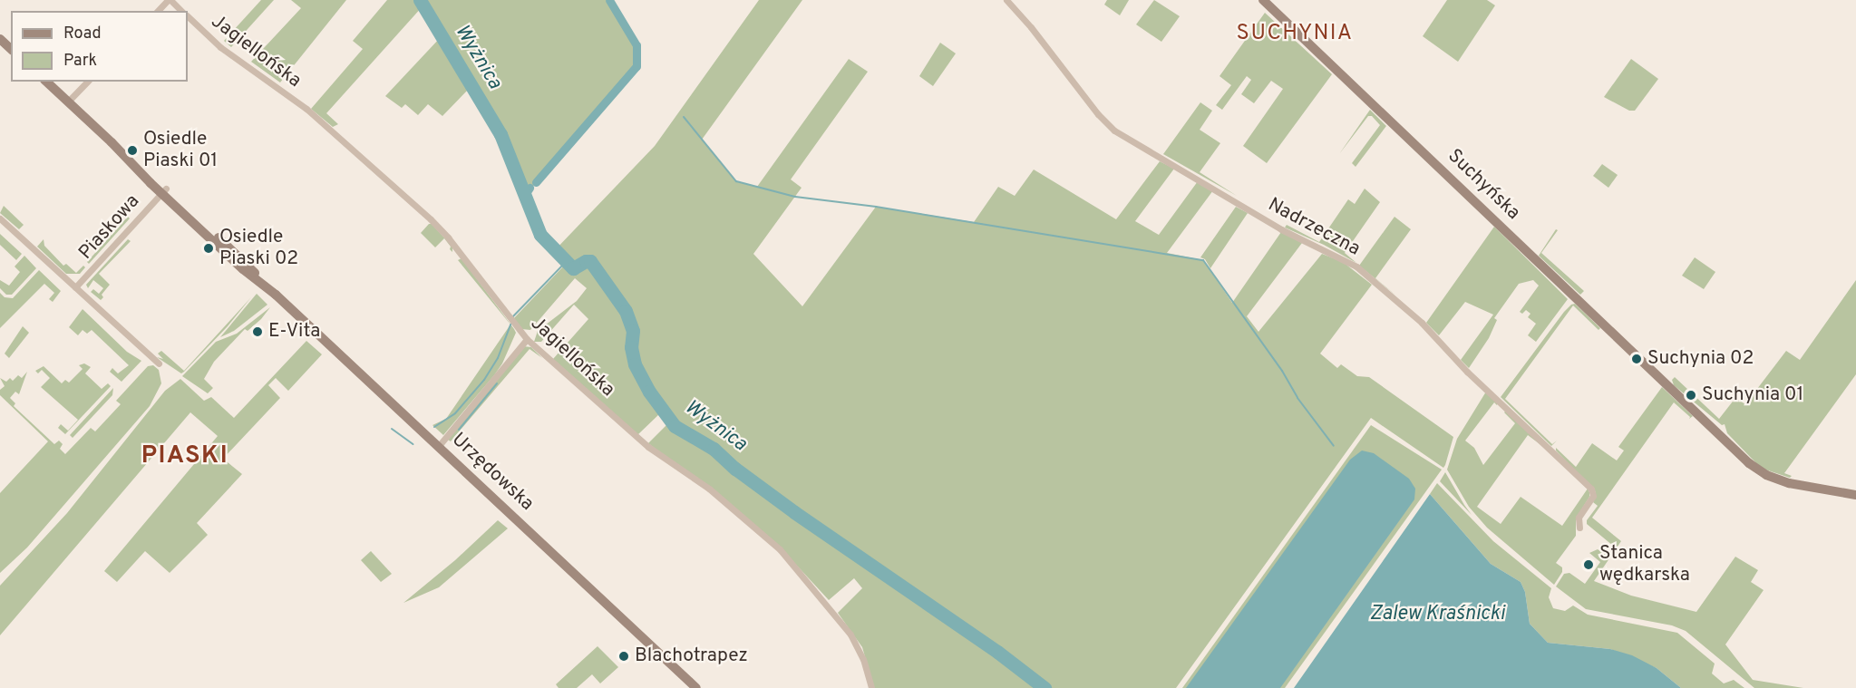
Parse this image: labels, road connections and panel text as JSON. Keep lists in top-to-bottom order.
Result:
{
  "streets": {
    "street": [
      "Jagiellońska",
      "Suchyńska",
      "Piaskowa",
      "Nadrzeczna",
      "Urzędowska"
    ]
  },
  "crossings": [
    ["Piaskowa", "Urzędowska"]
  ],
  "districts": ["SUCHYNIA", "PIASKI"],
  "water": ["Wyżnica", "Zalew Kraśnicki"],
  "places": [
    "Osiedle Piaski 01",
    "Osiedle Piaski 02",
    "E-Vita",
    "Suchynia 02",
    "Suchynia 01",
    "Stanica wędkarska",
    "Blachotrapez"
  ],
  "legend": ["Road", "Park"]
}
